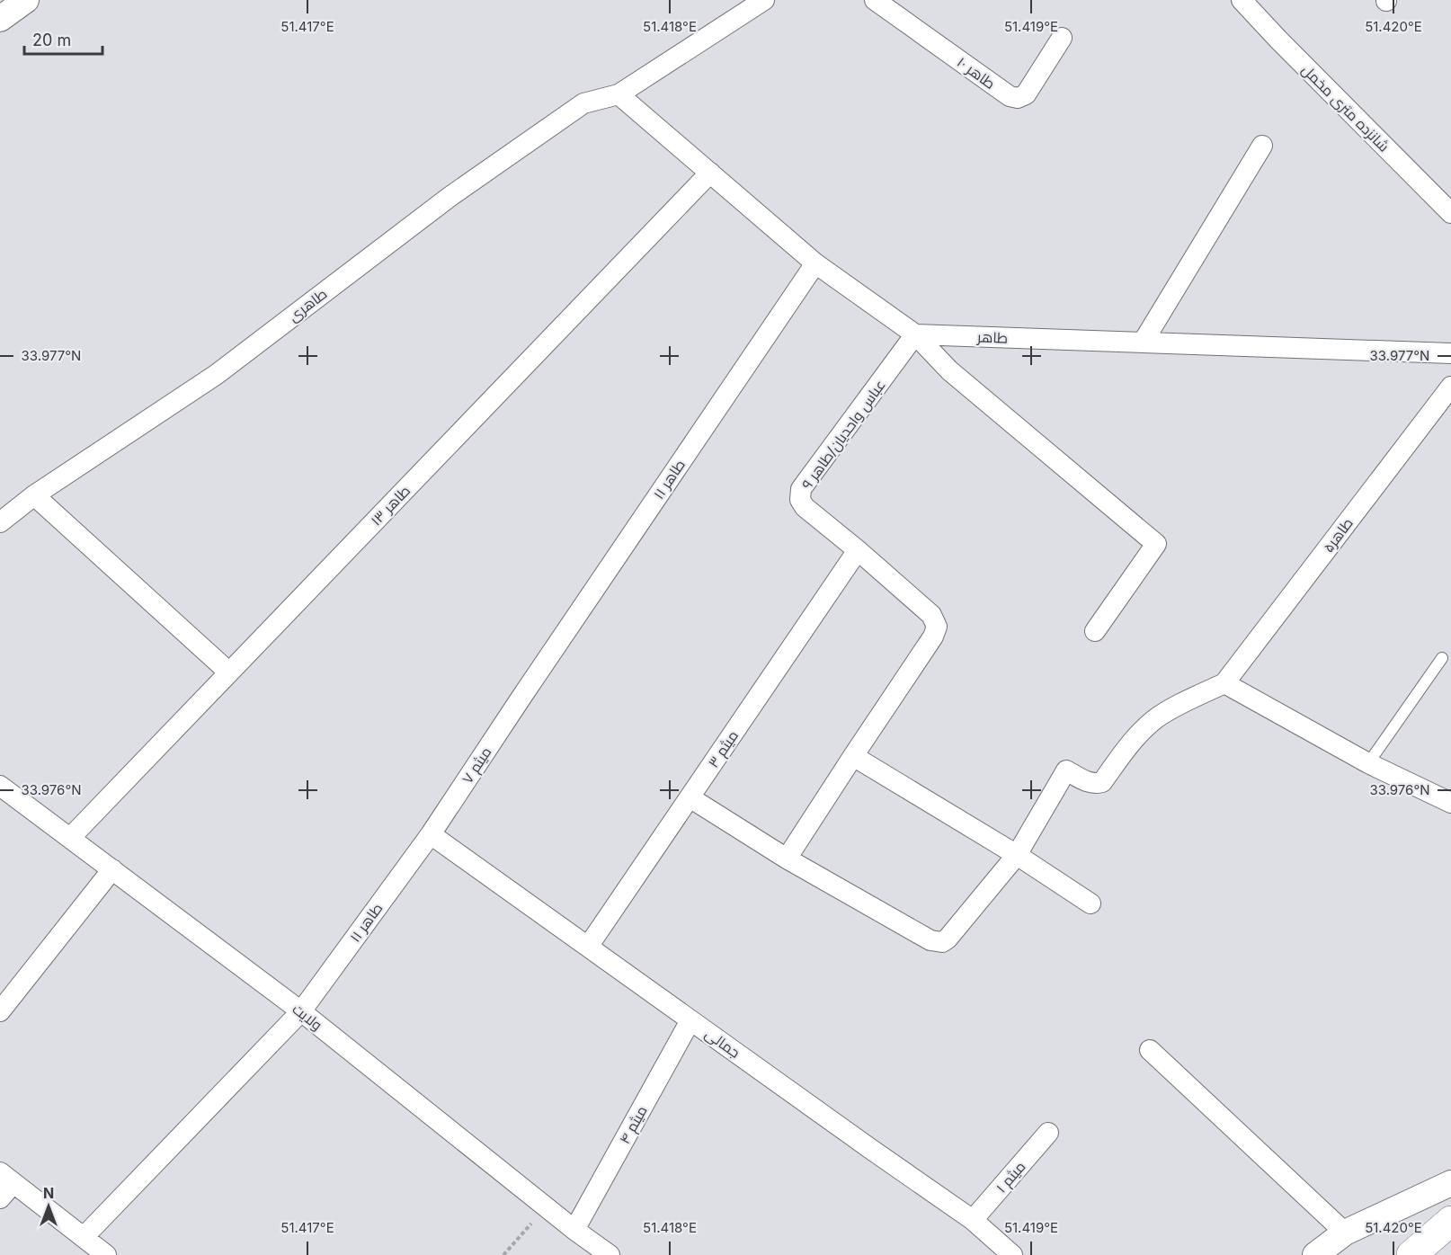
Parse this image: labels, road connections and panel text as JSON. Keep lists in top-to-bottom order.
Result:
{
  "streets": {
    "street": [
      "طاهر ۱۰",
      "شانزده متری مخمل",
      "طاهری",
      "طاهر",
      "عباس واحدیان/طاهر ۹",
      "طاهر ۱۱",
      "طاهر ۱۳",
      "طاهر۵",
      "میثم ۳",
      "میثم ۷",
      "ولایت",
      "جمالی",
      "میثم ۴",
      "میثم ۱"
    ]
  },
  "crossings": [
    ["طاهر", "عباس واحدیان/طاهر ۹"],
    ["عباس واحدیان/طاهر ۹", "میثم ۳"],
    ["طاهر ۱۱", "میثم ۷"],
    ["طاهر ۱۱", "ولایت"],
    ["طاهر ۱۱", "جمالی"],
    ["طاهر ۱۳", "ولایت"],
    ["میثم ۳", "جمالی"],
    ["میثم ۷", "جمالی"],
    ["ولایت", "میثم ۴"],
    ["جمالی", "میثم ۴"],
    ["جمالی", "میثم ۱"]
  ],
  "scale_bar": "20 m",
  "north": "top",
  "coordinates": [
    "51.417°E",
    "51.418°E",
    "51.419°E",
    "51.420°E",
    "33.977°N",
    "33.976°N"
  ]
}
